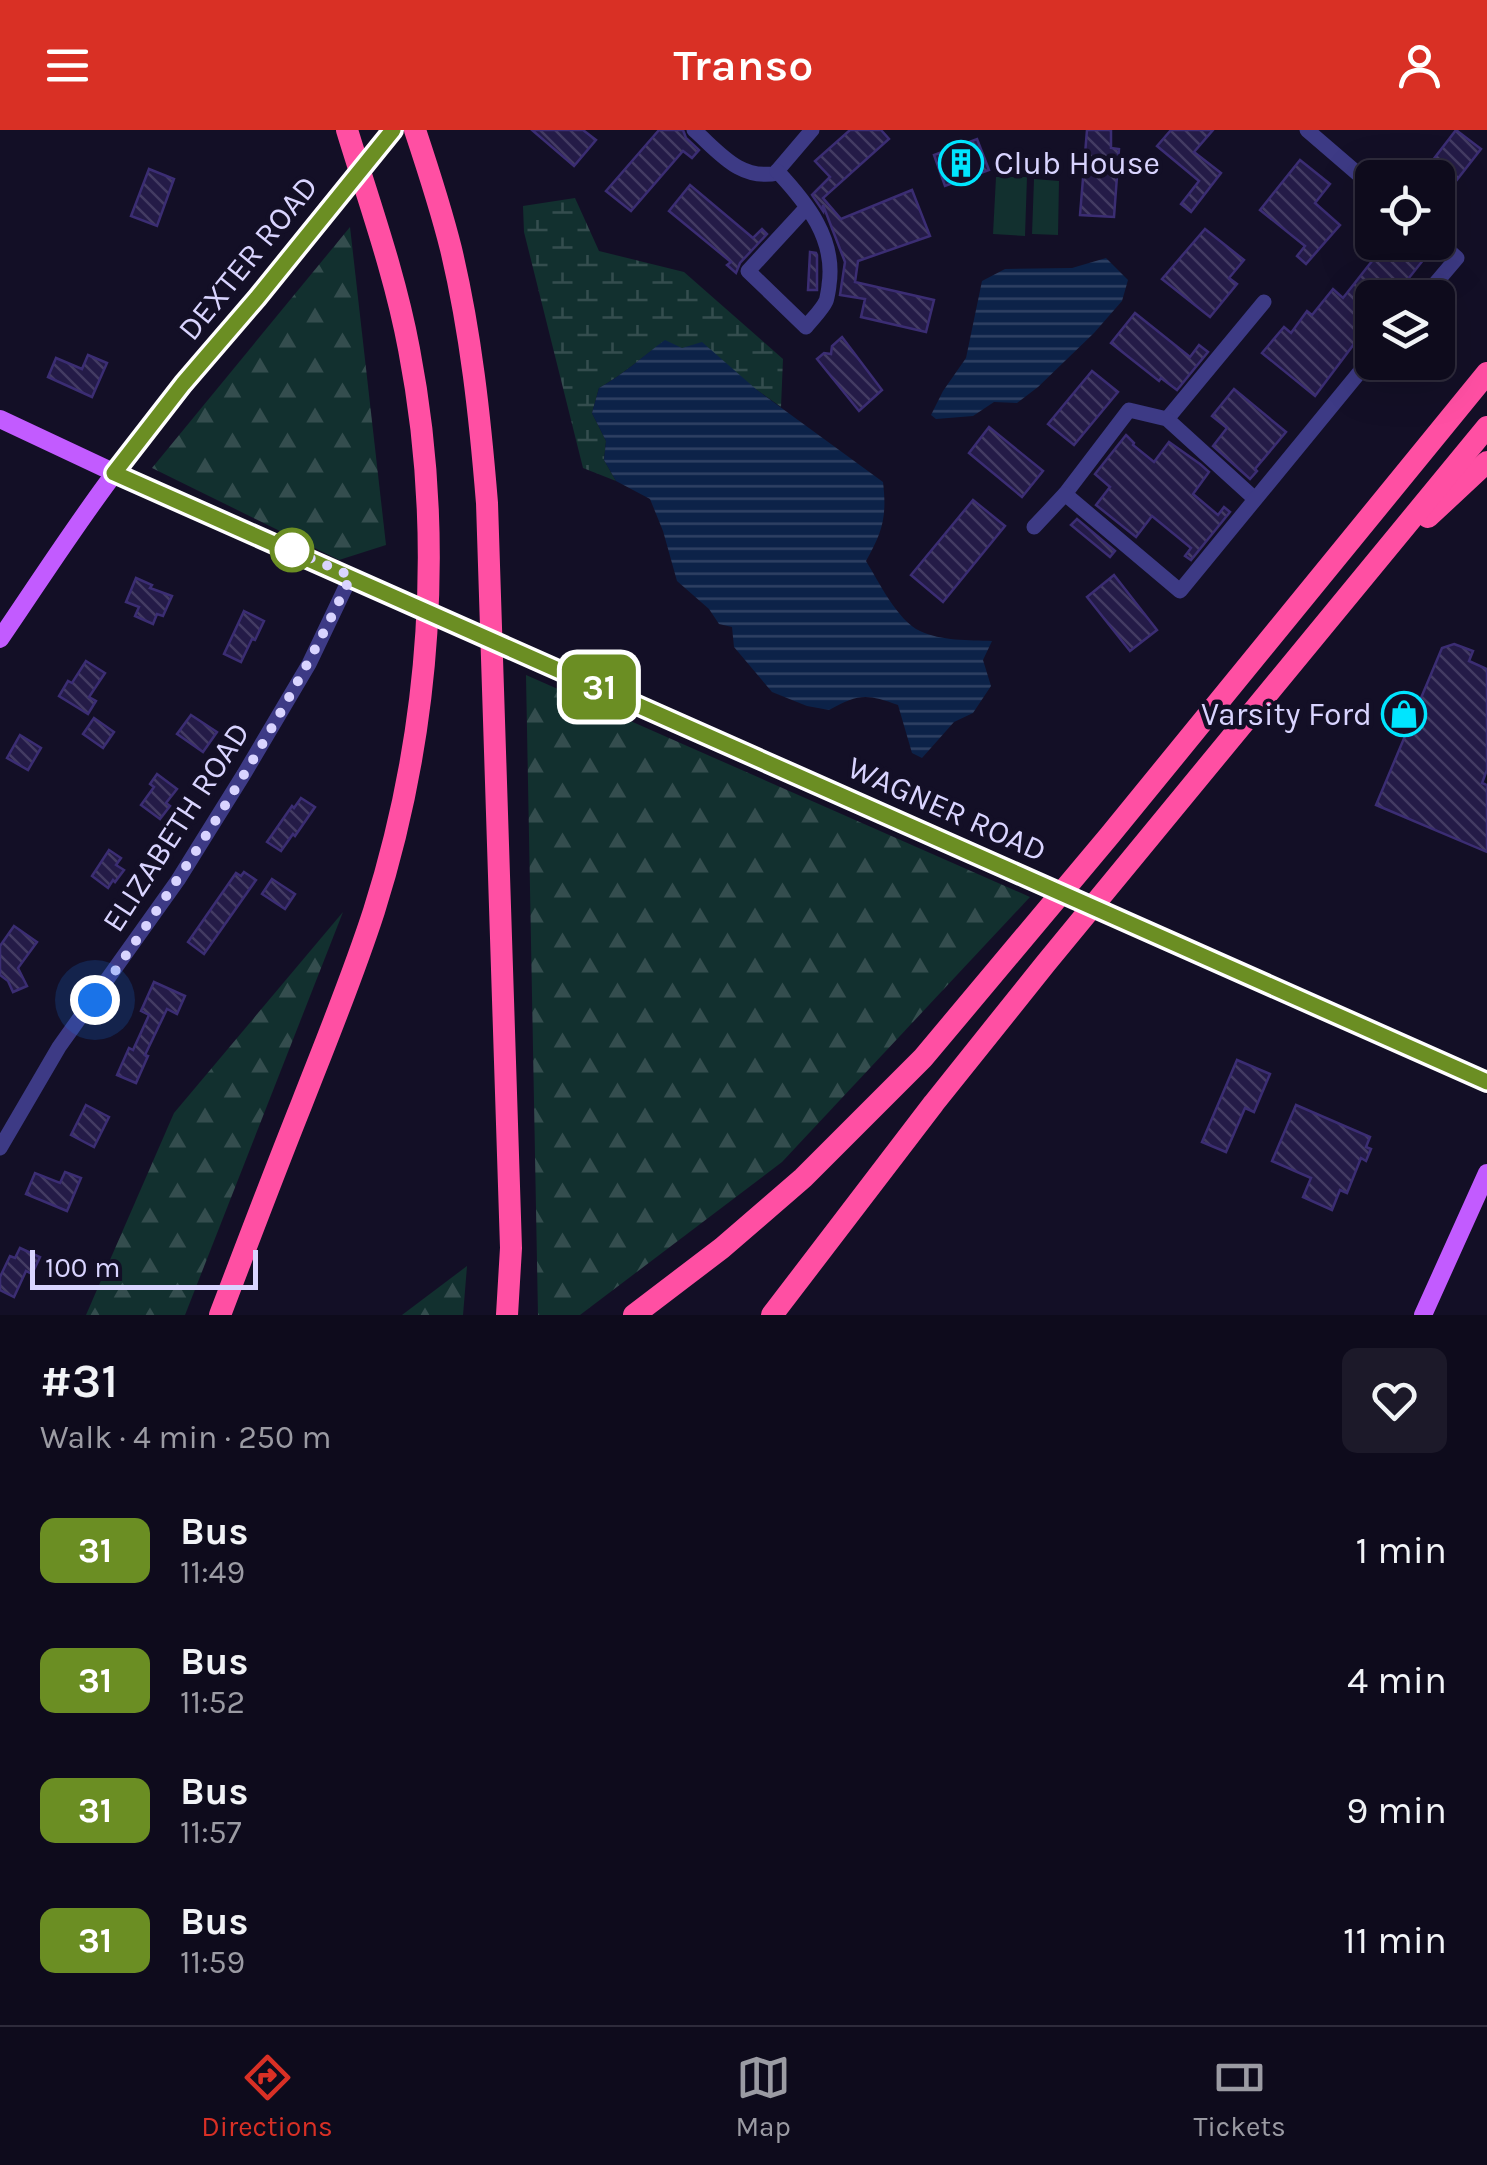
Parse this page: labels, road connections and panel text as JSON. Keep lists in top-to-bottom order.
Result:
{
  "streets": {
    "main road": ["DEXTER ROAD", "WAGNER ROAD"],
    "street": ["ELIZABETH ROAD"]
  },
  "crossings": [
    ["DEXTER ROAD", "WAGNER ROAD"],
    ["WAGNER ROAD", "ELIZABETH ROAD"]
  ],
  "places": {
    "building": ["Club House"],
    "shop": ["Varsity Ford"]
  },
  "lines": ["bus line 31"],
  "scale_bar": "100 m",
  "page": {
    "header": "Transo",
    "on_map": "31",
    "scale": "100 m",
    "heading": ["#31", "Walk · 4 min · 250 m"],
    "list": [
      {
        "mark": "31",
        "name": "Bus",
        "note": "11:49",
        "value": "1 min"
      },
      {
        "mark": "31",
        "name": "Bus",
        "note": "11:52",
        "value": "4 min"
      },
      {
        "mark": "31",
        "name": "Bus",
        "note": "11:57",
        "value": "9 min"
      },
      {
        "mark": "31",
        "name": "Bus",
        "note": "11:59",
        "value": "11 min"
      }
    ],
    "tabs": ["Directions", "Map", "Tickets"]
  }
}
